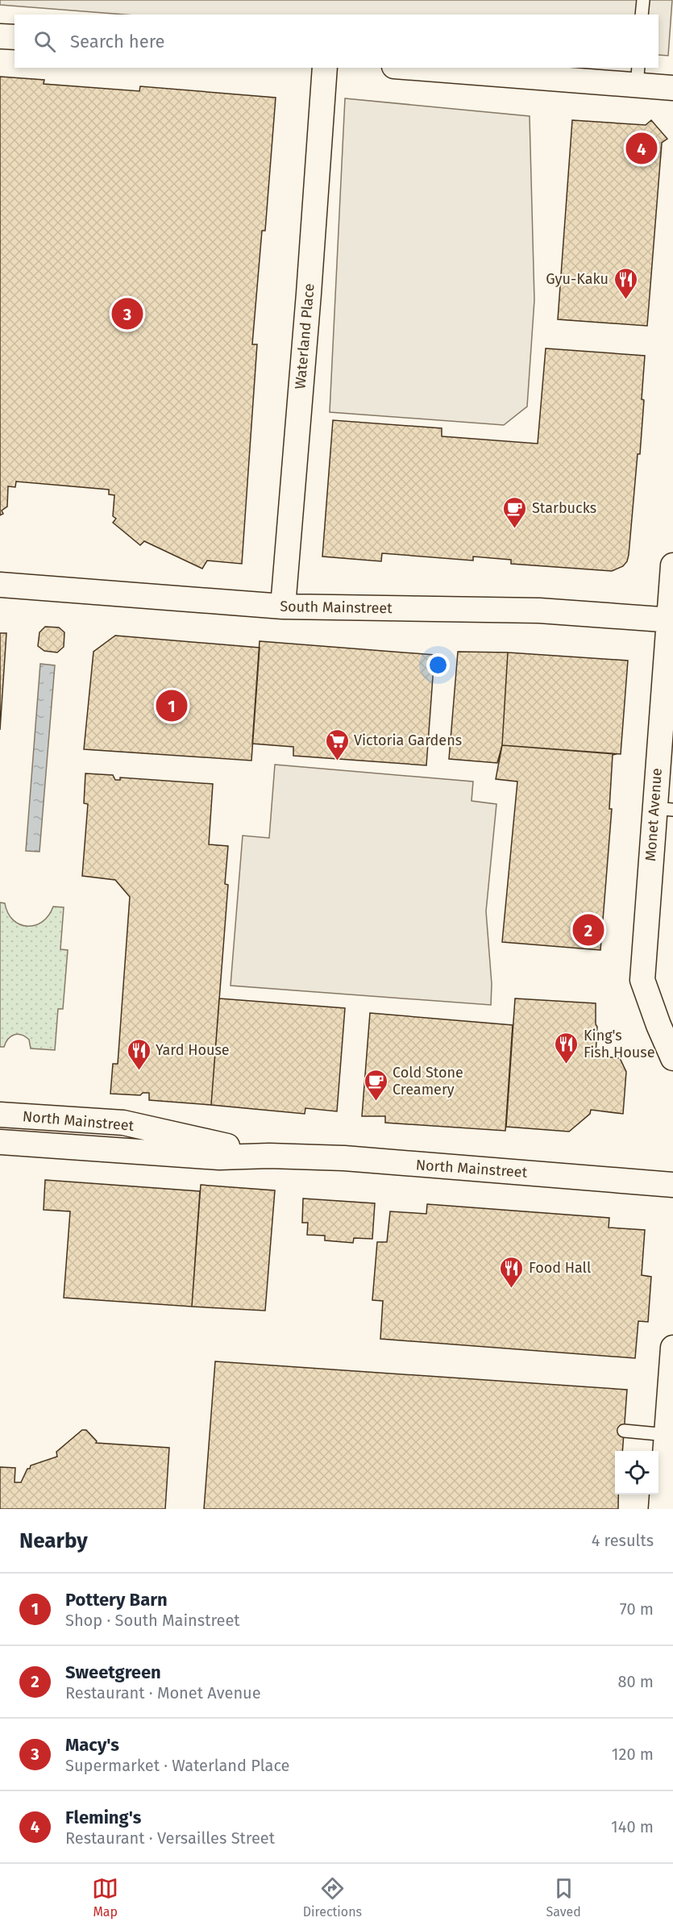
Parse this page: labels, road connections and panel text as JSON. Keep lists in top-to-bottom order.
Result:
{
  "streets": {
    "street": [
      "Waterland Place",
      "South Mainstreet",
      "Monet Avenue",
      "North Mainstreet"
    ]
  },
  "crossings": [
    ["Waterland Place", "South Mainstreet"],
    ["South Mainstreet", "Monet Avenue"]
  ],
  "places": {
    "restaurant": [
      "Gyu-Kaku",
      "King's Fish House",
      "Yard House",
      "Food Hall"
    ],
    "cafe": ["Starbucks", "Cold Stone Creamery"],
    "supermarket": ["Victoria Gardens"]
  },
  "page": {
    "search": "Search here",
    "pins": [
      "4",
      "3",
      "1",
      "2"
    ],
    "heading": ["Nearby", "4 results"],
    "list": [
      {
        "mark": "1",
        "name": "Pottery Barn",
        "note": "Shop · South Mainstreet",
        "value": "70 m"
      },
      {
        "mark": "2",
        "name": "Sweetgreen",
        "note": "Restaurant · Monet Avenue",
        "value": "80 m"
      },
      {
        "mark": "3",
        "name": "Macy's",
        "note": "Supermarket · Waterland Place",
        "value": "120 m"
      },
      {
        "mark": "4",
        "name": "Fleming's",
        "note": "Restaurant · Versailles Street",
        "value": "140 m"
      }
    ],
    "nav": ["Map", "Directions", "Saved"]
  }
}
